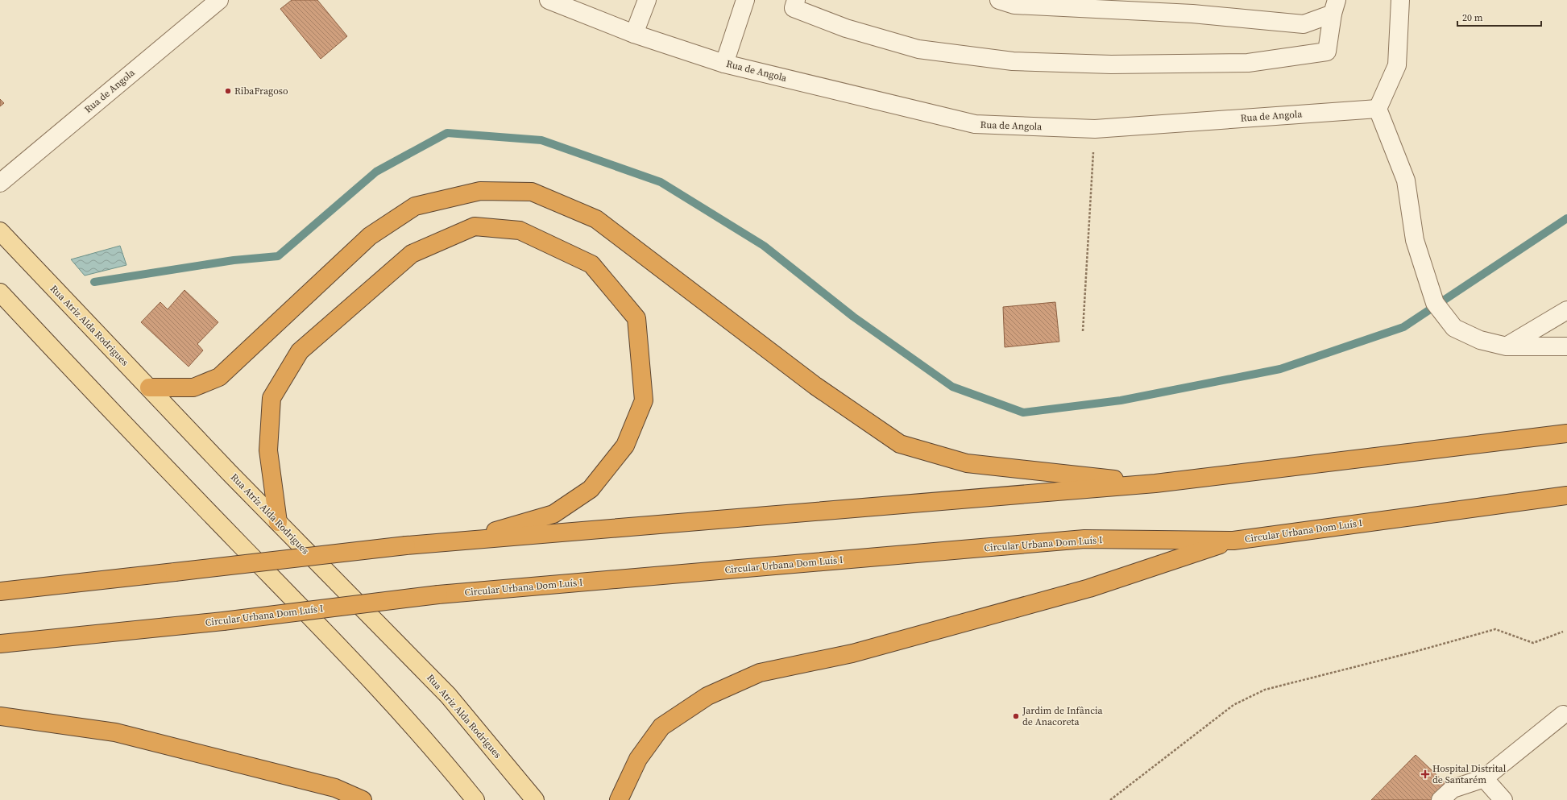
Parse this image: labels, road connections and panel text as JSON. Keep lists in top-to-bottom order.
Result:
{
  "streets": {
    "highway": ["Circular Urbana Dom Luís I"],
    "main road": ["Rua Atriz Alda Rodrigues"],
    "street": ["Rua de Angola"]
  },
  "places": {
    "other": ["RibaFragoso", "Jardim de Infância de Anacoreta"],
    "health": ["Hospital Distrital de Santarém"]
  },
  "scale_bar": "20 m"
}
